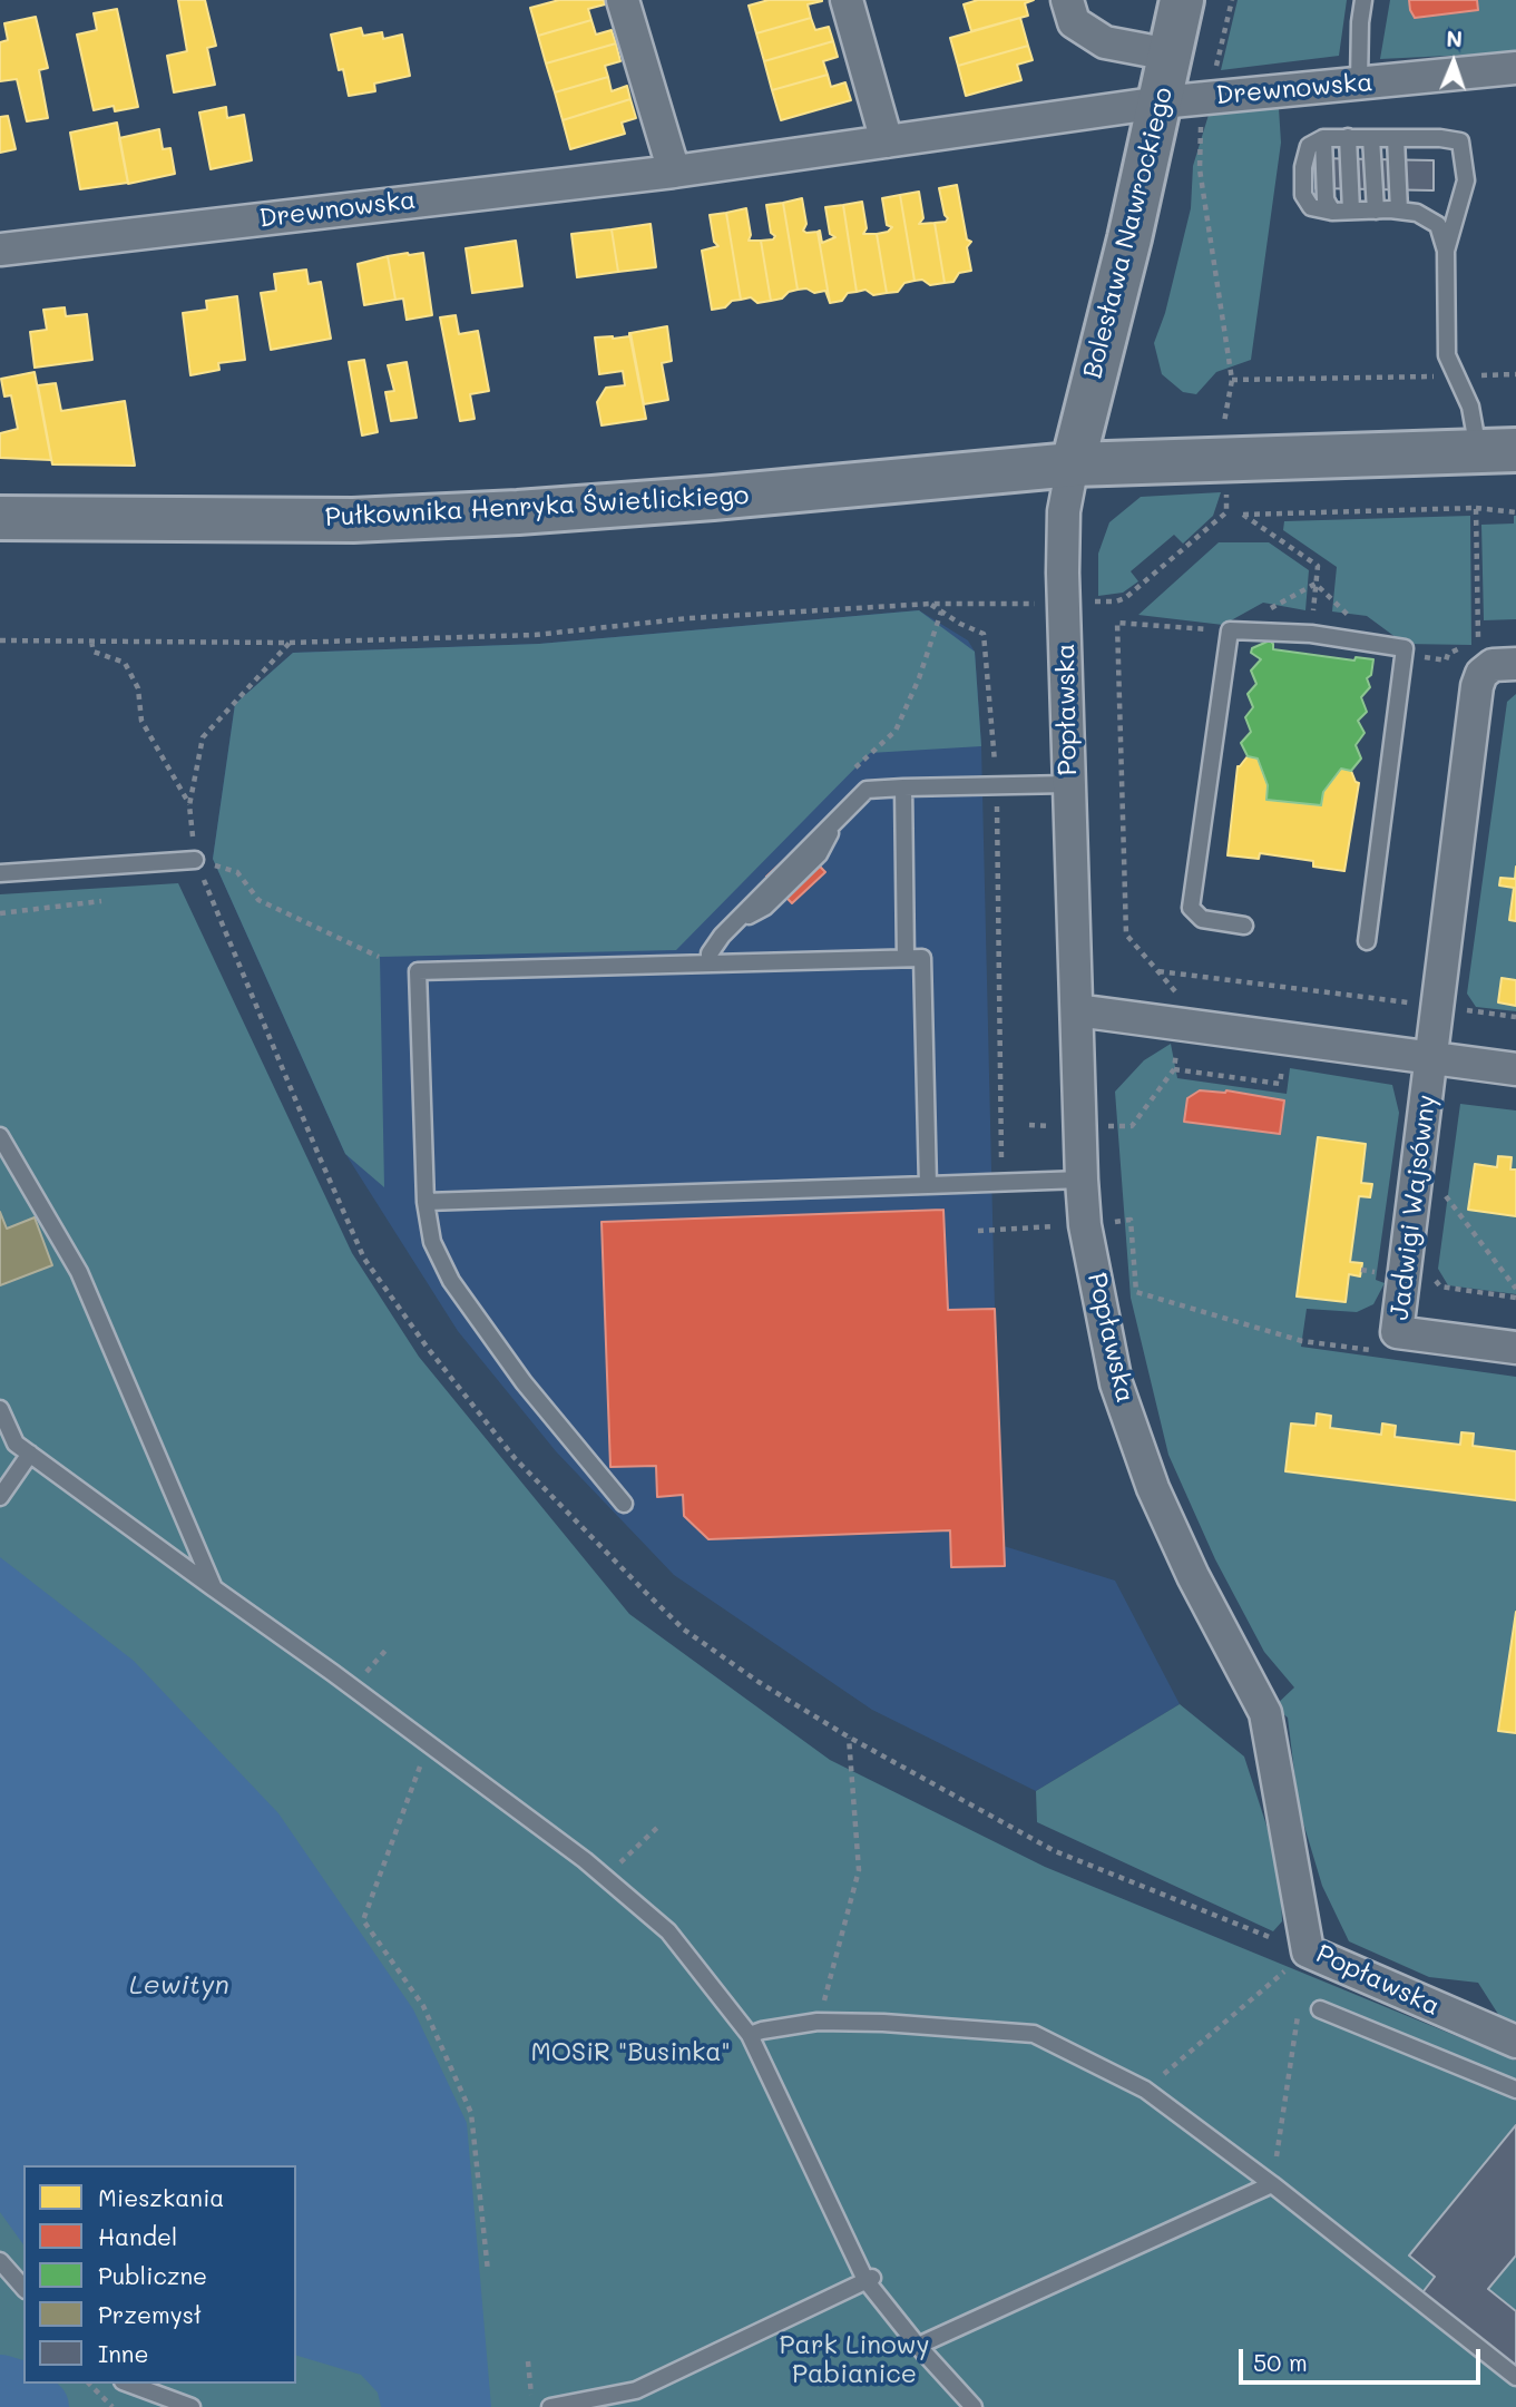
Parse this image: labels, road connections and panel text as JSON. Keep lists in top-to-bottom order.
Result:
{
  "streets": {
    "street": [
      "Drewnowska",
      "Bolesława Nawrockiego",
      "Pułkownika Henryka Świetlickiego",
      "Popławska",
      "Jadwigi Wajsówny"
    ]
  },
  "crossings": [
    ["Drewnowska", "Bolesława Nawrockiego"],
    ["Bolesława Nawrockiego", "Pułkownika Henryka Świetlickiego"],
    ["Bolesława Nawrockiego", "Popławska"],
    ["Pułkownika Henryka Świetlickiego", "Popławska"],
    ["Popławska", "Jadwigi Wajsówny"]
  ],
  "water": ["Lewityn"],
  "parks": ["MOSiR \"Businka\"", "Park Linowy Pabianice"],
  "legend": [
    "Mieszkania",
    "Handel",
    "Publiczne",
    "Przemysł",
    "Inne"
  ],
  "scale_bar": "50 m",
  "north": "top"
}
